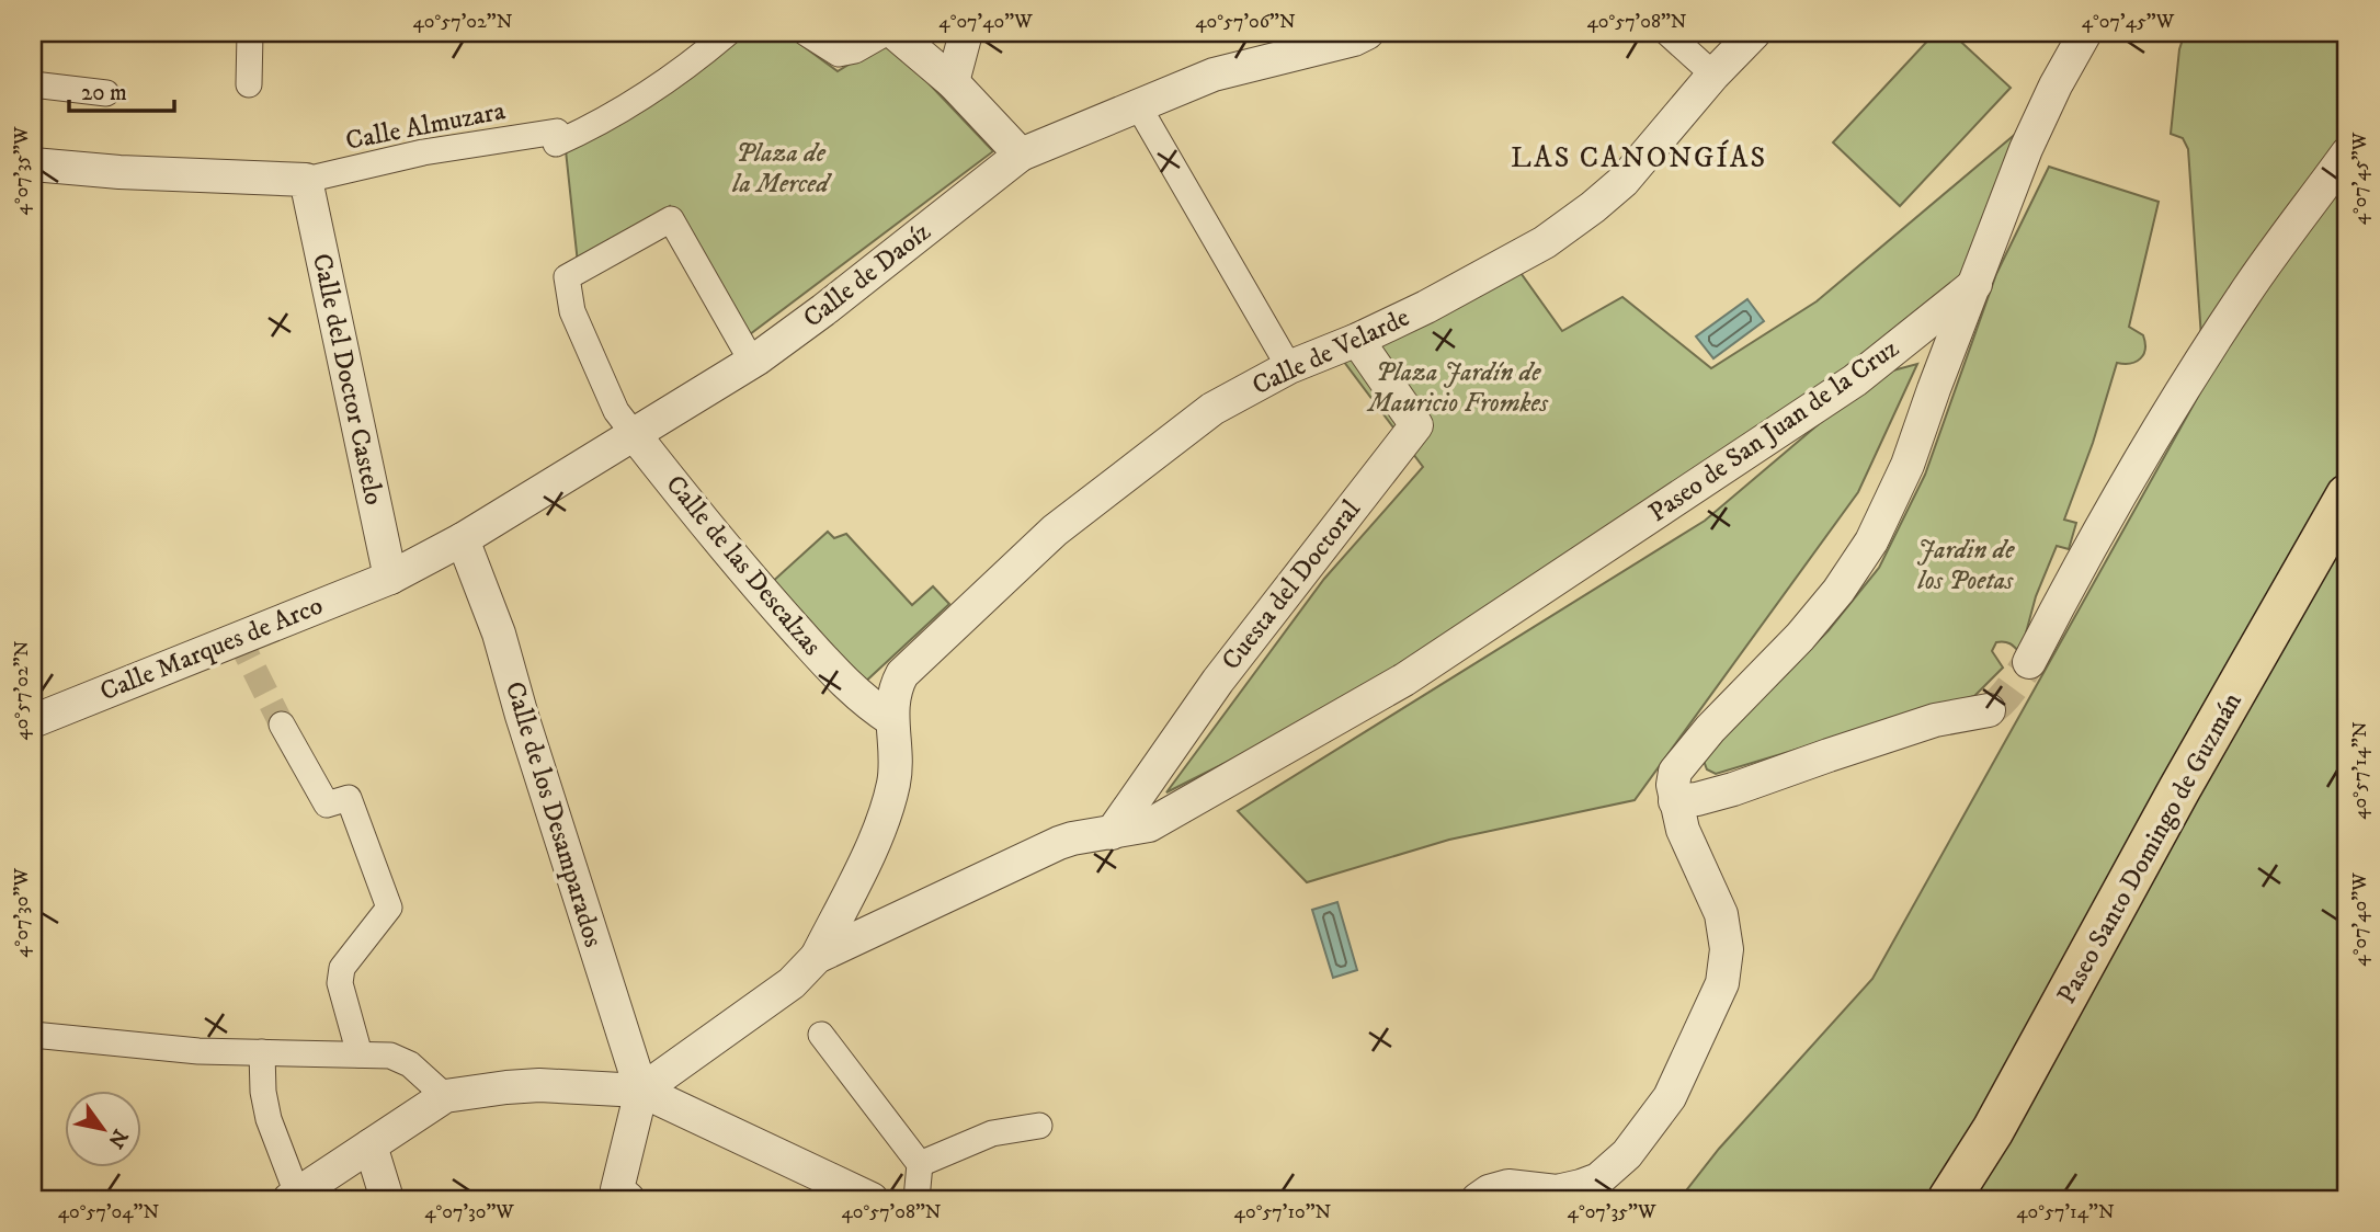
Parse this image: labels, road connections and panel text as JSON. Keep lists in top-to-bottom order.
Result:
{
  "streets": {
    "main road": ["Paseo Santo Domingo de Guzmán"],
    "street": [
      "Calle Almuzara",
      "Calle de Daoíz",
      "Calle de Velarde",
      "Calle del Doctor Castelo",
      "Paseo de San Juan de la Cruz",
      "Calle de las Descalzas",
      "Cuesta del Doctoral",
      "Calle Marques de Arco",
      "Calle de los Desamparados"
    ]
  },
  "crossings": [
    ["Calle Almuzara", "Calle del Doctor Castelo"],
    ["Calle de Daoíz", "Calle del Doctor Castelo"],
    ["Calle de Daoíz", "Calle de las Descalzas"],
    ["Calle de Daoíz", "Calle Marques de Arco"],
    ["Calle de Daoíz", "Calle de los Desamparados"],
    ["Calle de Velarde", "Calle de las Descalzas"],
    ["Calle de Velarde", "Cuesta del Doctoral"],
    ["Calle del Doctor Castelo", "Calle Marques de Arco"],
    ["Paseo de San Juan de la Cruz", "Cuesta del Doctoral"],
    ["Paseo de San Juan de la Cruz", "Calle de los Desamparados"]
  ],
  "districts": ["LAS CANONGÍAS"],
  "parks": ["Plaza de la Merced", "Plaza Jardín de Mauricio Fromkes", "Jardin de los Poetas"],
  "scale_bar": "20 m",
  "north": "bottom right",
  "coordinates": [
    "40°57'02\"N",
    "4°07'40\"W",
    "40°57'06\"N",
    "40°57'08\"N",
    "4°07'45\"W",
    "4°07'35\"W",
    "40°57'14\"N",
    "4°07'30\"W",
    "40°57'04\"N",
    "40°57'10\"N"
  ]
}
